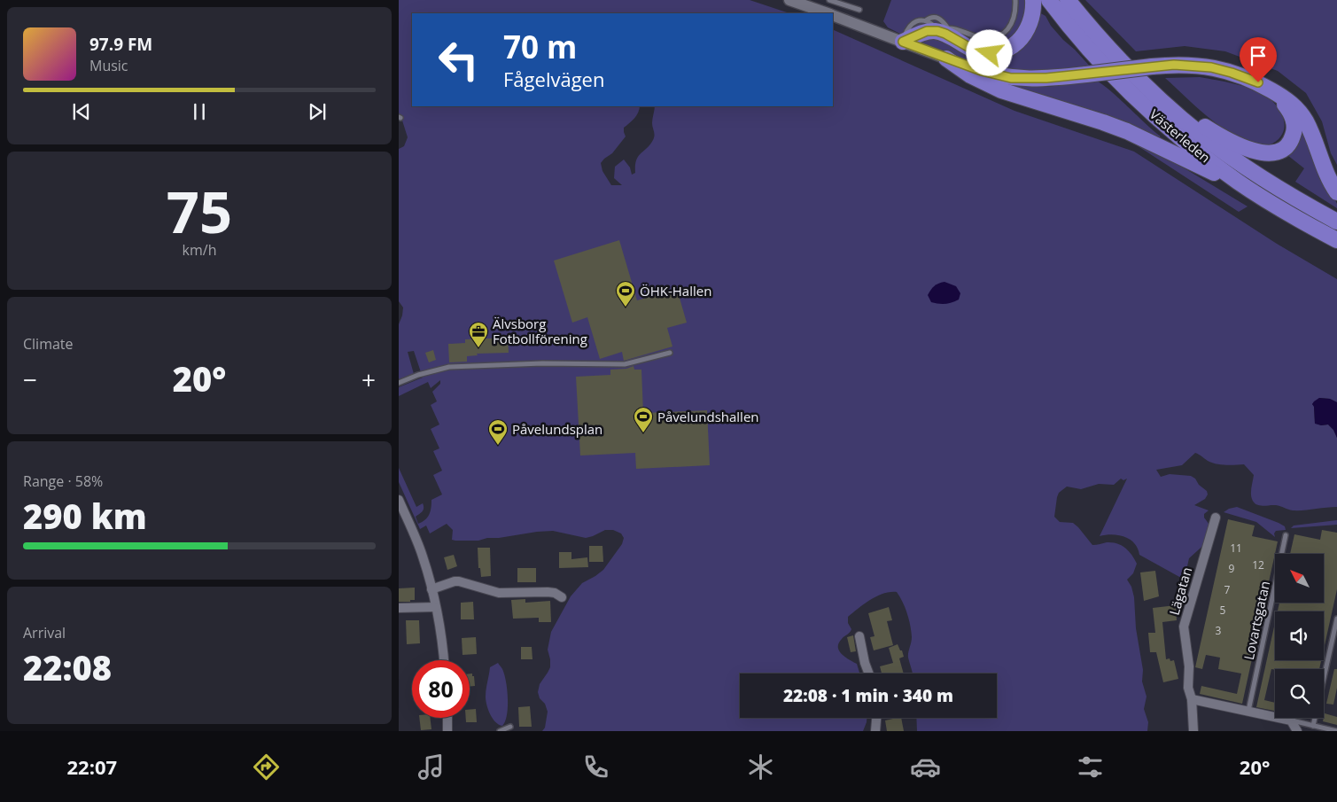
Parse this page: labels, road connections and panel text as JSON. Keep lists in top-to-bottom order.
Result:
{
  "streets": {
    "highway": ["Västerleden"],
    "street": ["Lägatan"],
    "lane": ["Lovartsgatan"]
  },
  "places": {
    "sports": ["ÖHK-Hallen", "Påvelundshallen", "Påvelundsplan"],
    "office": ["Älvsborg Fotbollförening"]
  },
  "house_numbers": [
    "11",
    "12",
    "9",
    "7",
    "5",
    "3"
  ],
  "north": "top left",
  "page": {
    "turn": ["70 m", "Fågelvägen"],
    "song": ["97.9 FM", "Music"],
    "tile": [
      ["75", "km/h"],
      "Climate",
      ["Range · 58%", "290 km"],
      ["Arrival", "22:08"]
    ],
    "heat": ["−", "20°", "+"],
    "limit": "80",
    "trip": "22:08 · 1 min · 340 m",
    "tabs": ["22:07", "20°"]
  }
}
